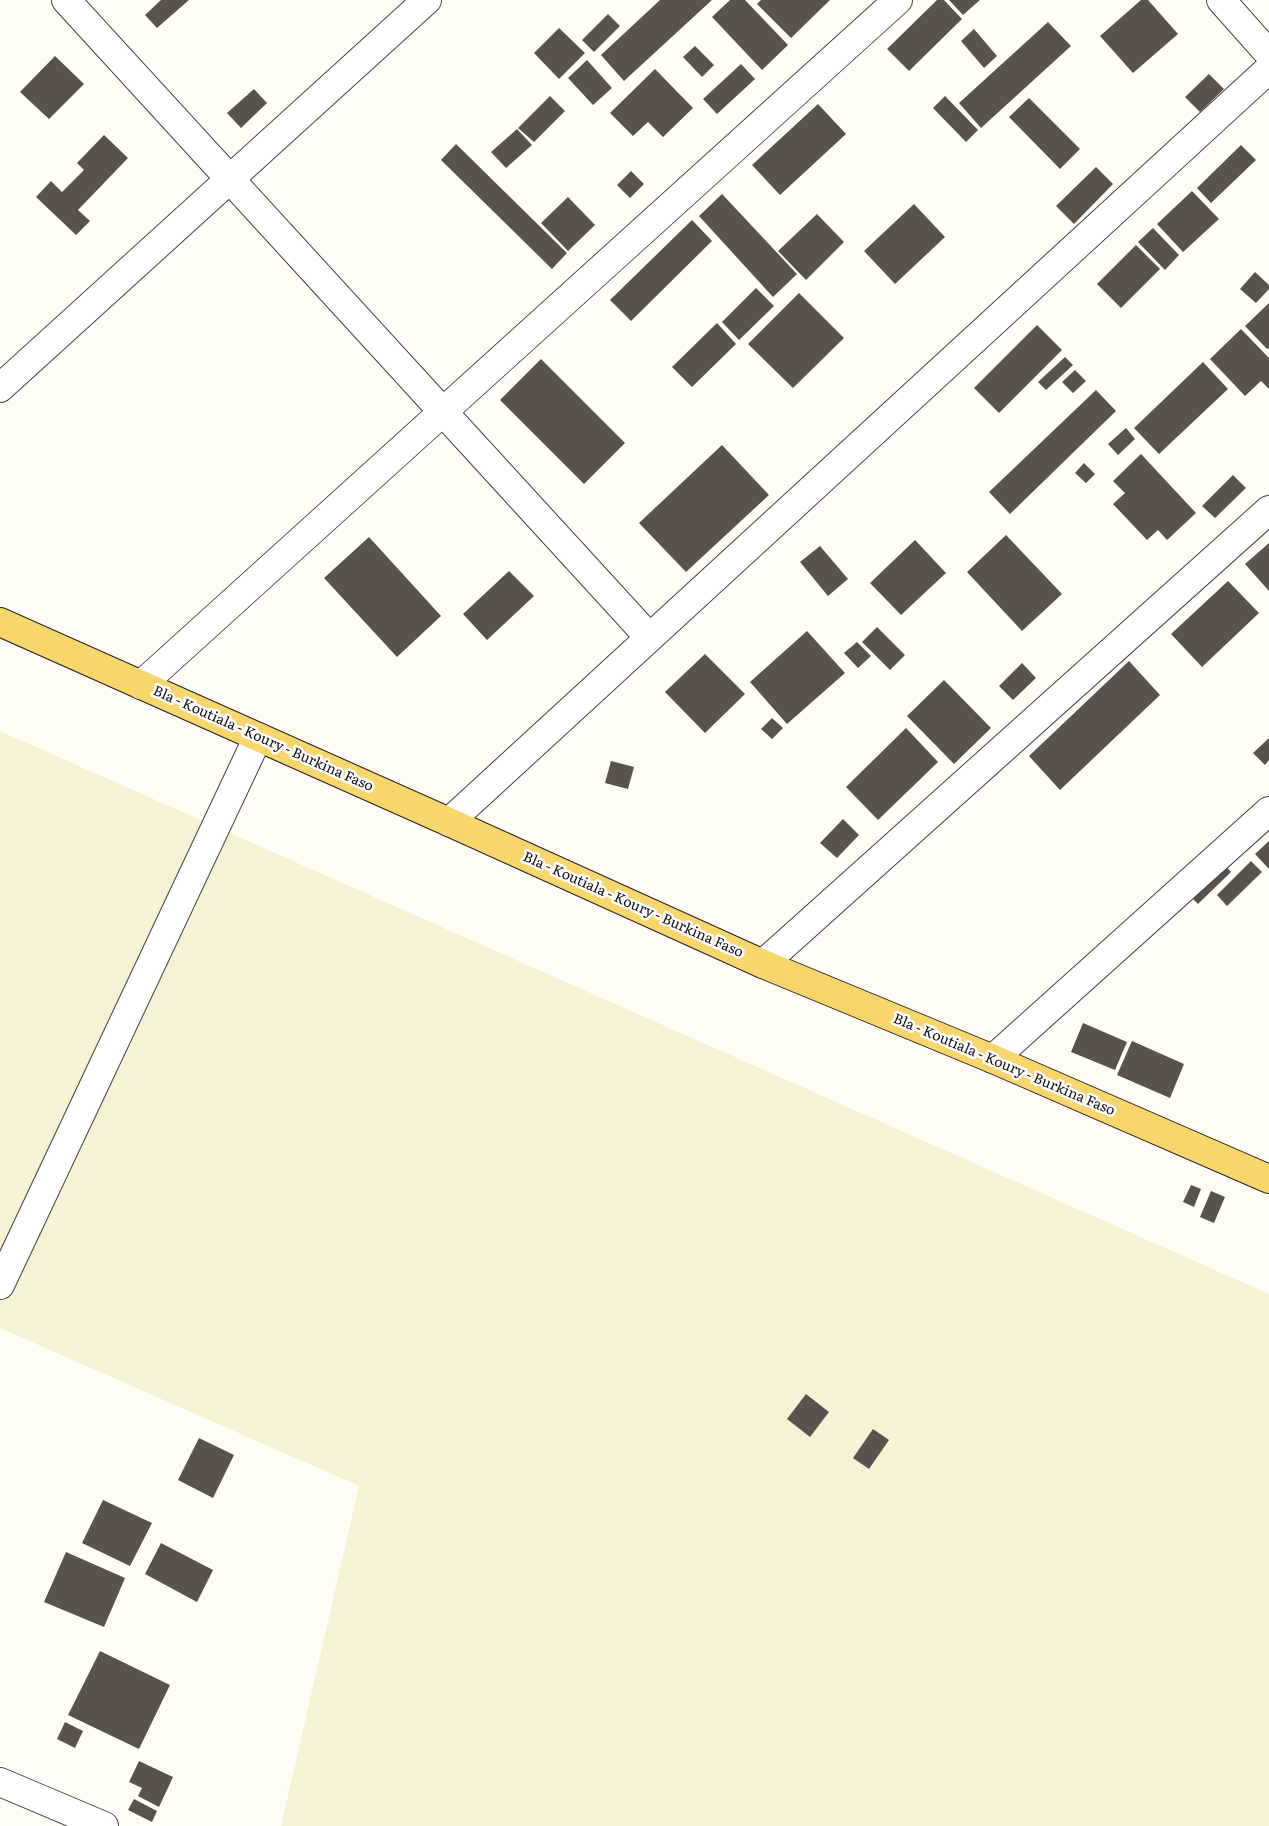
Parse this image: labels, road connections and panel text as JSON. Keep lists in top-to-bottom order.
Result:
{
  "streets": {
    "main road": ["Bla - Koutiala - Koury - Burkina Faso"]
  }
}
